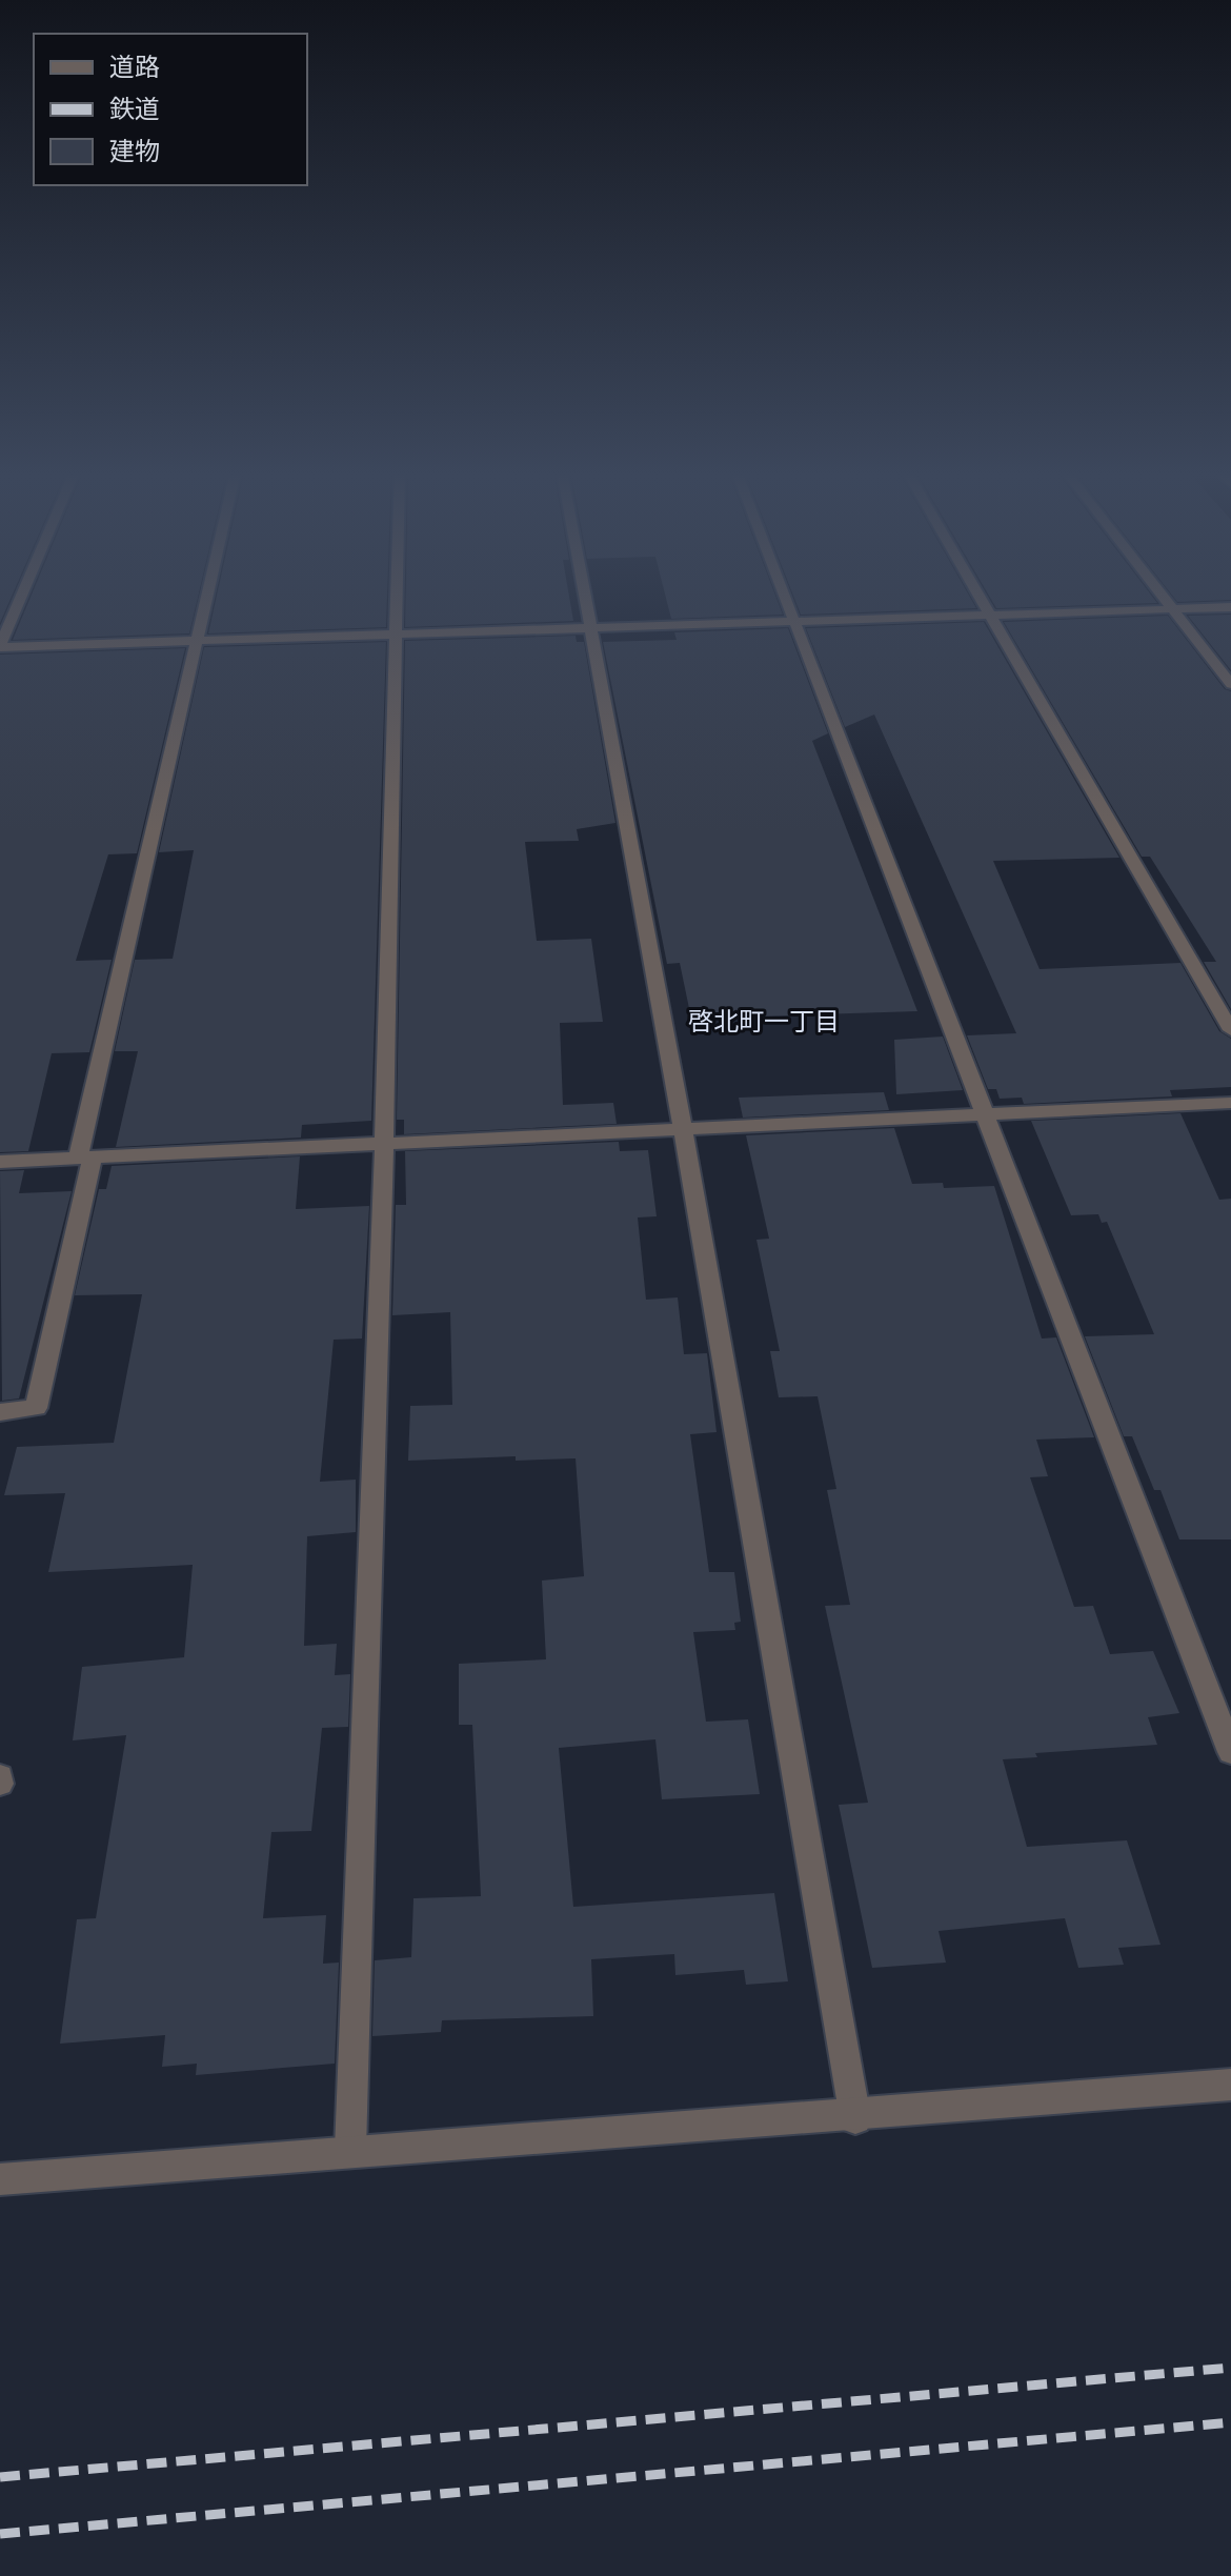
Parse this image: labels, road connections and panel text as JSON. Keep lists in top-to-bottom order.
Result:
{
  "districts": ["啓北町一丁目"],
  "legend": ["道路", "鉄道", "建物"]
}
